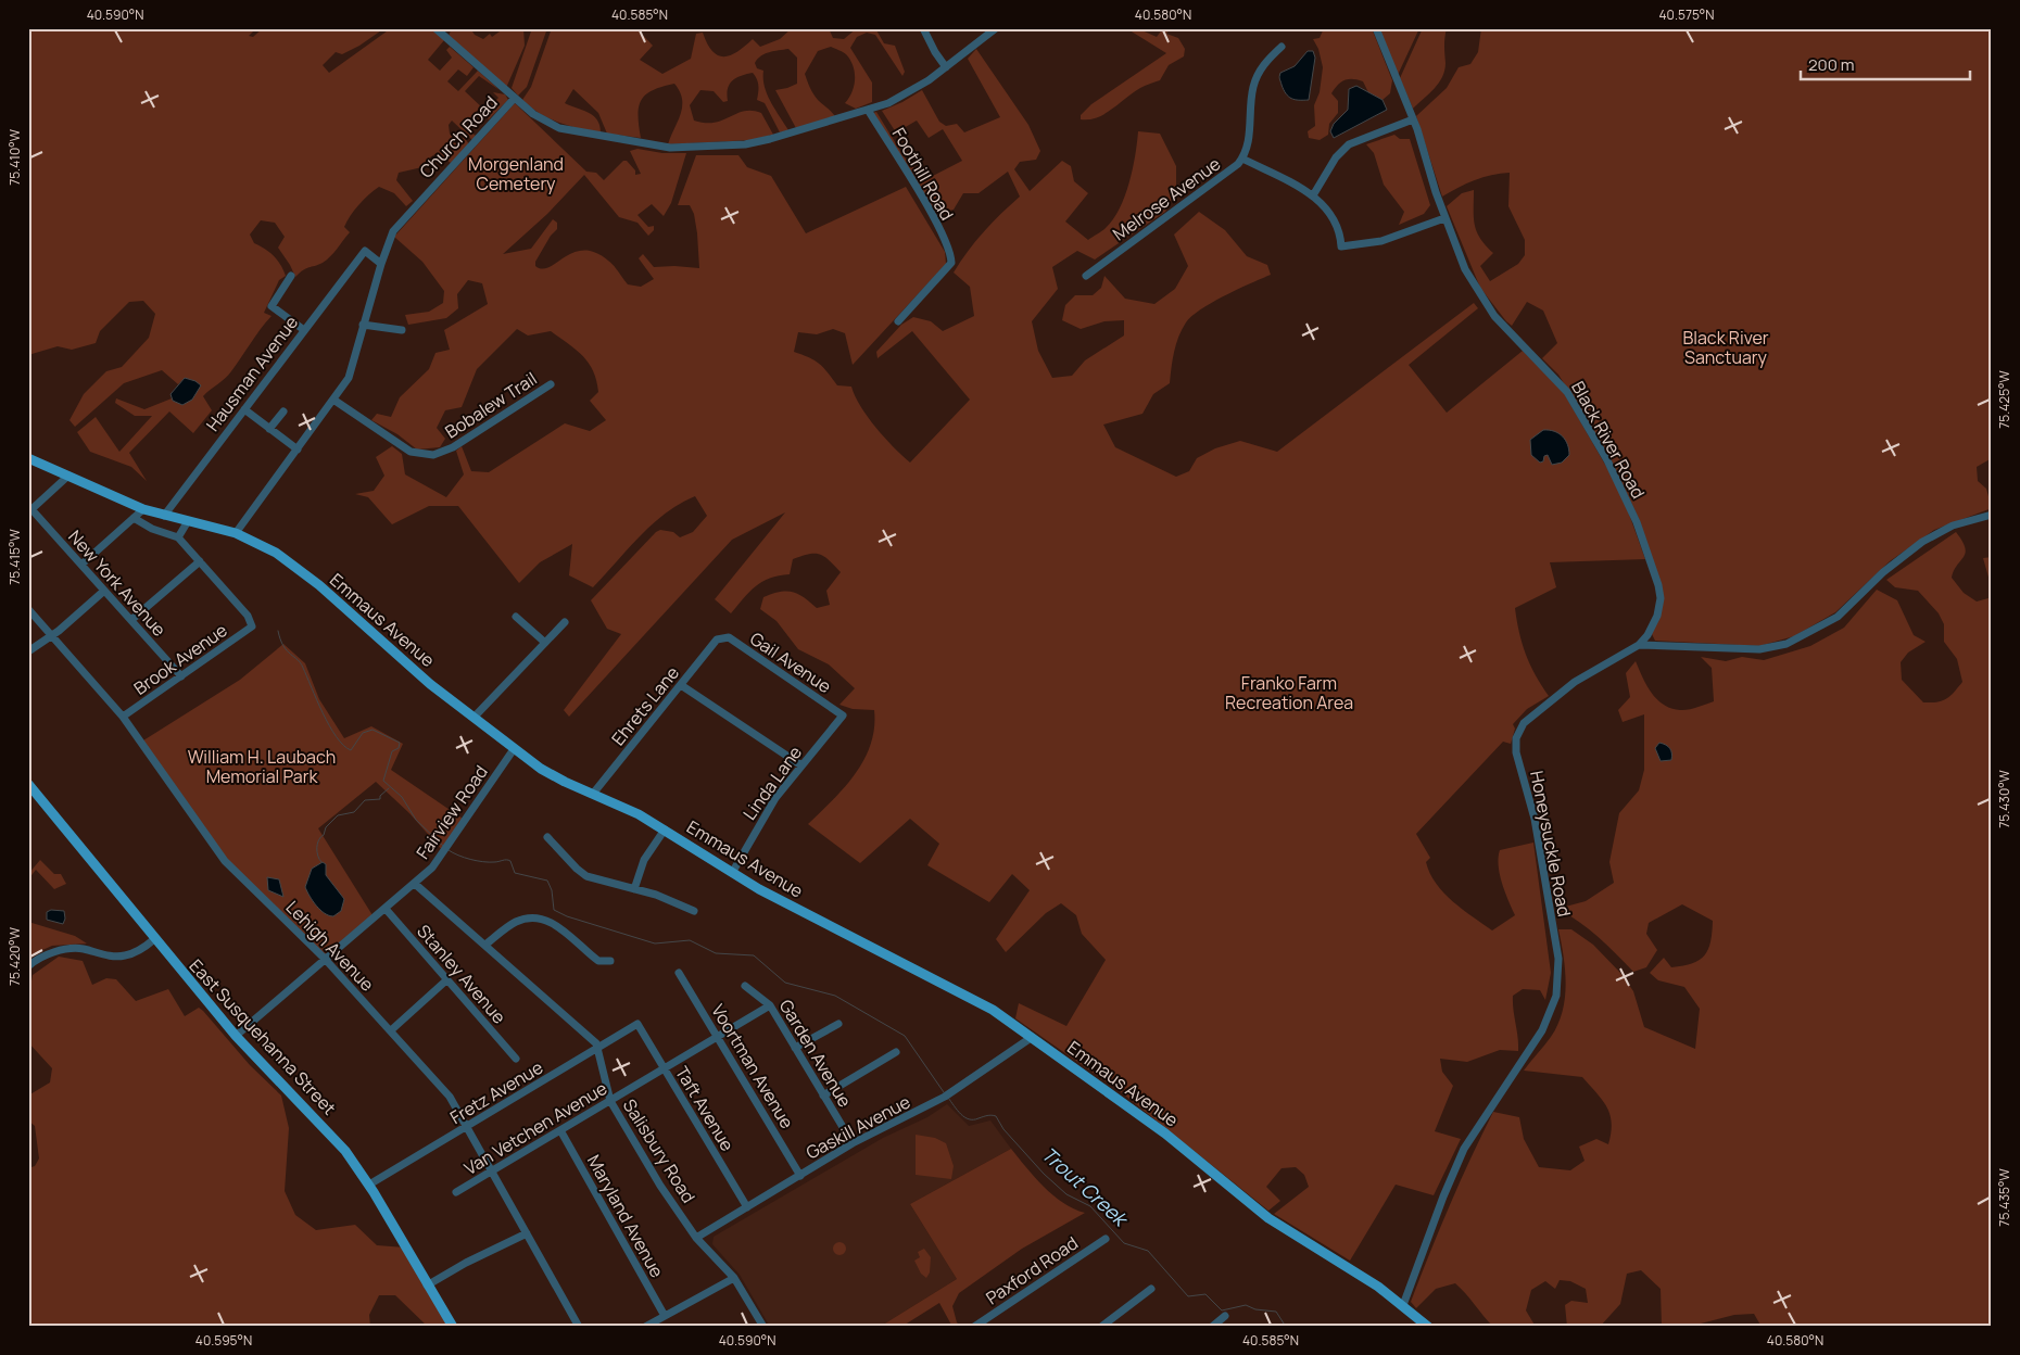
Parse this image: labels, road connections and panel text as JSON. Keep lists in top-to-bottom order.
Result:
{
  "streets": {
    "main road": ["Emmaus Avenue", "East Susquehanna Street"],
    "street": [
      "Church Road",
      "Foothill Road",
      "Melrose Avenue",
      "Hausman Avenue",
      "Bobalew Trail",
      "Black River Road",
      "New York Avenue",
      "Brook Avenue",
      "Gail Avenue",
      "Ehrets Lane",
      "Linda Lane",
      "Fairview Road",
      "Honeysuckle Road",
      "Lehigh Avenue",
      "Stanley Avenue",
      "Garden Avenue",
      "Voortman Avenue",
      "Fretz Avenue",
      "Taft Avenue",
      "Gaskill Avenue",
      "Van Vetchen Avenue",
      "Salisbury Road",
      "Maryland Avenue",
      "Paxford Road"
    ]
  },
  "crossings": [
    ["Church Road", "Foothill Road"],
    ["Church Road", "Hausman Avenue"],
    ["Church Road", "Bobalew Trail"],
    ["Church Road", "Emmaus Avenue"],
    ["Hausman Avenue", "Emmaus Avenue"],
    ["Black River Road", "Honeysuckle Road"],
    ["New York Avenue", "Brook Avenue"],
    ["Emmaus Avenue", "Ehrets Lane"],
    ["Emmaus Avenue", "Linda Lane"],
    ["Emmaus Avenue", "Fairview Road"],
    ["Emmaus Avenue", "Honeysuckle Road"],
    ["Emmaus Avenue", "Gaskill Avenue"],
    ["Brook Avenue", "Lehigh Avenue"],
    ["Gail Avenue", "Ehrets Lane"],
    ["Gail Avenue", "Linda Lane"],
    ["Fairview Road", "Lehigh Avenue"],
    ["Fairview Road", "Stanley Avenue"],
    ["Fairview Road", "East Susquehanna Street"],
    ["Lehigh Avenue", "Fretz Avenue"],
    ["Lehigh Avenue", "Van Vetchen Avenue"],
    ["East Susquehanna Street", "Fretz Avenue"],
    ["Garden Avenue", "Gaskill Avenue"],
    ["Garden Avenue", "Van Vetchen Avenue"],
    ["Voortman Avenue", "Gaskill Avenue"],
    ["Voortman Avenue", "Van Vetchen Avenue"],
    ["Fretz Avenue", "Taft Avenue"],
    ["Fretz Avenue", "Salisbury Road"],
    ["Taft Avenue", "Gaskill Avenue"],
    ["Taft Avenue", "Van Vetchen Avenue"],
    ["Gaskill Avenue", "Salisbury Road"],
    ["Van Vetchen Avenue", "Salisbury Road"],
    ["Van Vetchen Avenue", "Maryland Avenue"]
  ],
  "water": ["Trout Creek"],
  "parks": [
    "Morgenland Cemetery",
    "Black River Sanctuary",
    "Franko Farm Recreation Area",
    "William H. Laubach Memorial Park"
  ],
  "scale_bar": "200 m",
  "coordinates": [
    "40.590°N",
    "40.585°N",
    "40.580°N",
    "40.575°N",
    "75.410°W",
    "75.425°W",
    "75.415°W",
    "75.430°W",
    "75.420°W",
    "75.435°W",
    "40.595°N"
  ]
}
